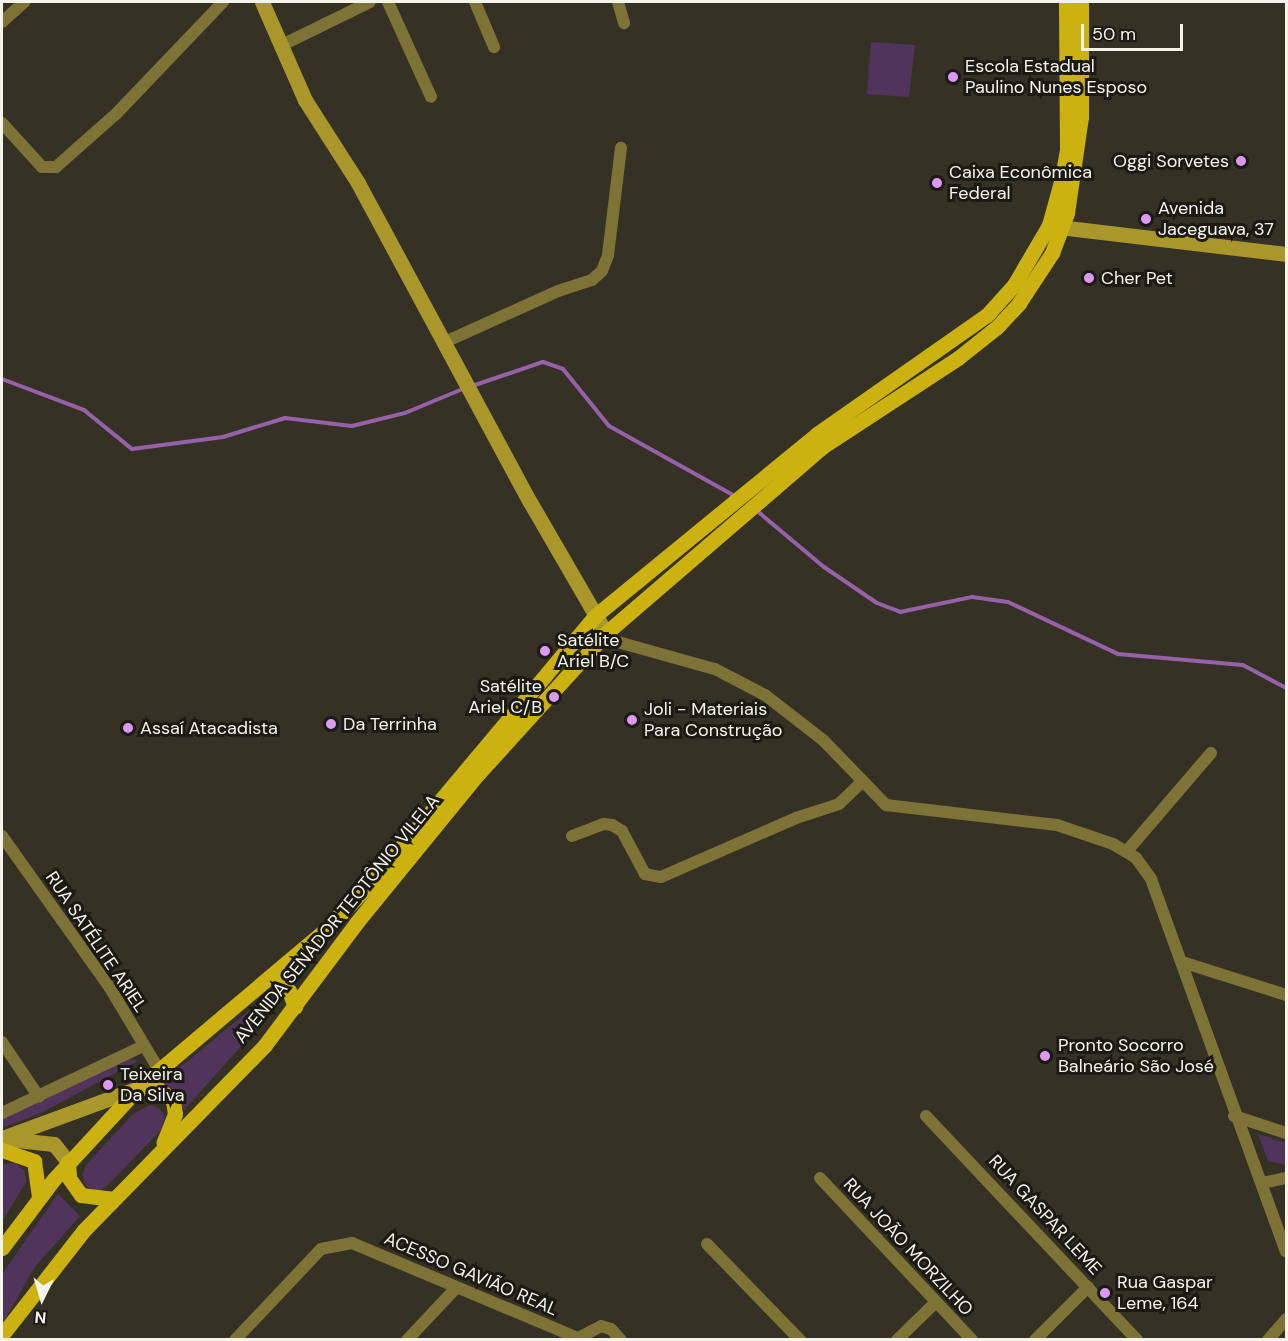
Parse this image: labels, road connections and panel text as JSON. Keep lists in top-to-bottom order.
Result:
{
  "streets": {
    "main road": ["AVENIDA SENADOR TEOTÔNIO VILELA"],
    "street": [
      "RUA SATÉLITE ARIEL",
      "RUA GASPAR LEME",
      "RUA JOÃO MORZILHO",
      "ACESSO GAVIÃO REAL"
    ]
  },
  "crossings": [
    ["AVENIDA SENADOR TEOTÔNIO VILELA", "RUA SATÉLITE ARIEL"]
  ],
  "places": [
    "Escola Estadual Paulino Nunes Esposo",
    "Oggi Sorvetes",
    "Caixa Econômica Federal",
    "Avenida Jaceguava, 37",
    "Cher Pet",
    "Satélite Ariel B/C",
    "Satélite Ariel C/B",
    "Joli - Materiais Para Construção",
    "Da Terrinha",
    "Assaí Atacadista",
    "Pronto Socorro Balneário São José",
    "Teixeira Da Silva",
    "Rua Gaspar Leme, 164"
  ],
  "scale_bar": "50 m",
  "north": "bottom"
}
